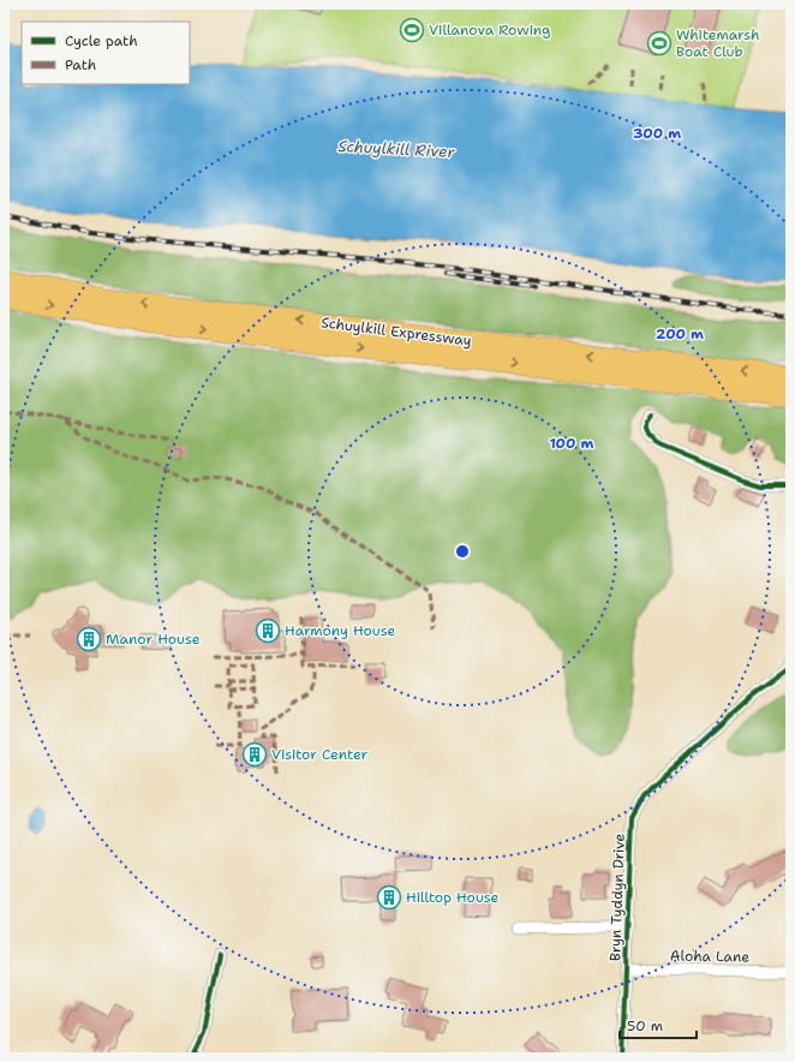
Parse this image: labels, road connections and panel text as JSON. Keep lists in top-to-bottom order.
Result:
{
  "streets": {
    "highway": ["Schuylkill Expressway"],
    "street": ["Bryn Tyddyn Drive", "Aloha Lane"]
  },
  "crossings": [
    ["Bryn Tyddyn Drive", "Aloha Lane"]
  ],
  "water": ["Schuylkill River"],
  "places": {
    "sports": ["Villanova Rowing", "Whitemarsh Boat Club"],
    "building": [
      "Harmony House",
      "Manor House",
      "Visitor Center",
      "Hilltop House"
    ]
  },
  "legend": ["Cycle path", "Path"],
  "scale_bar": "50 m",
  "rings": ["300 m", "200 m", "100 m"]
}
